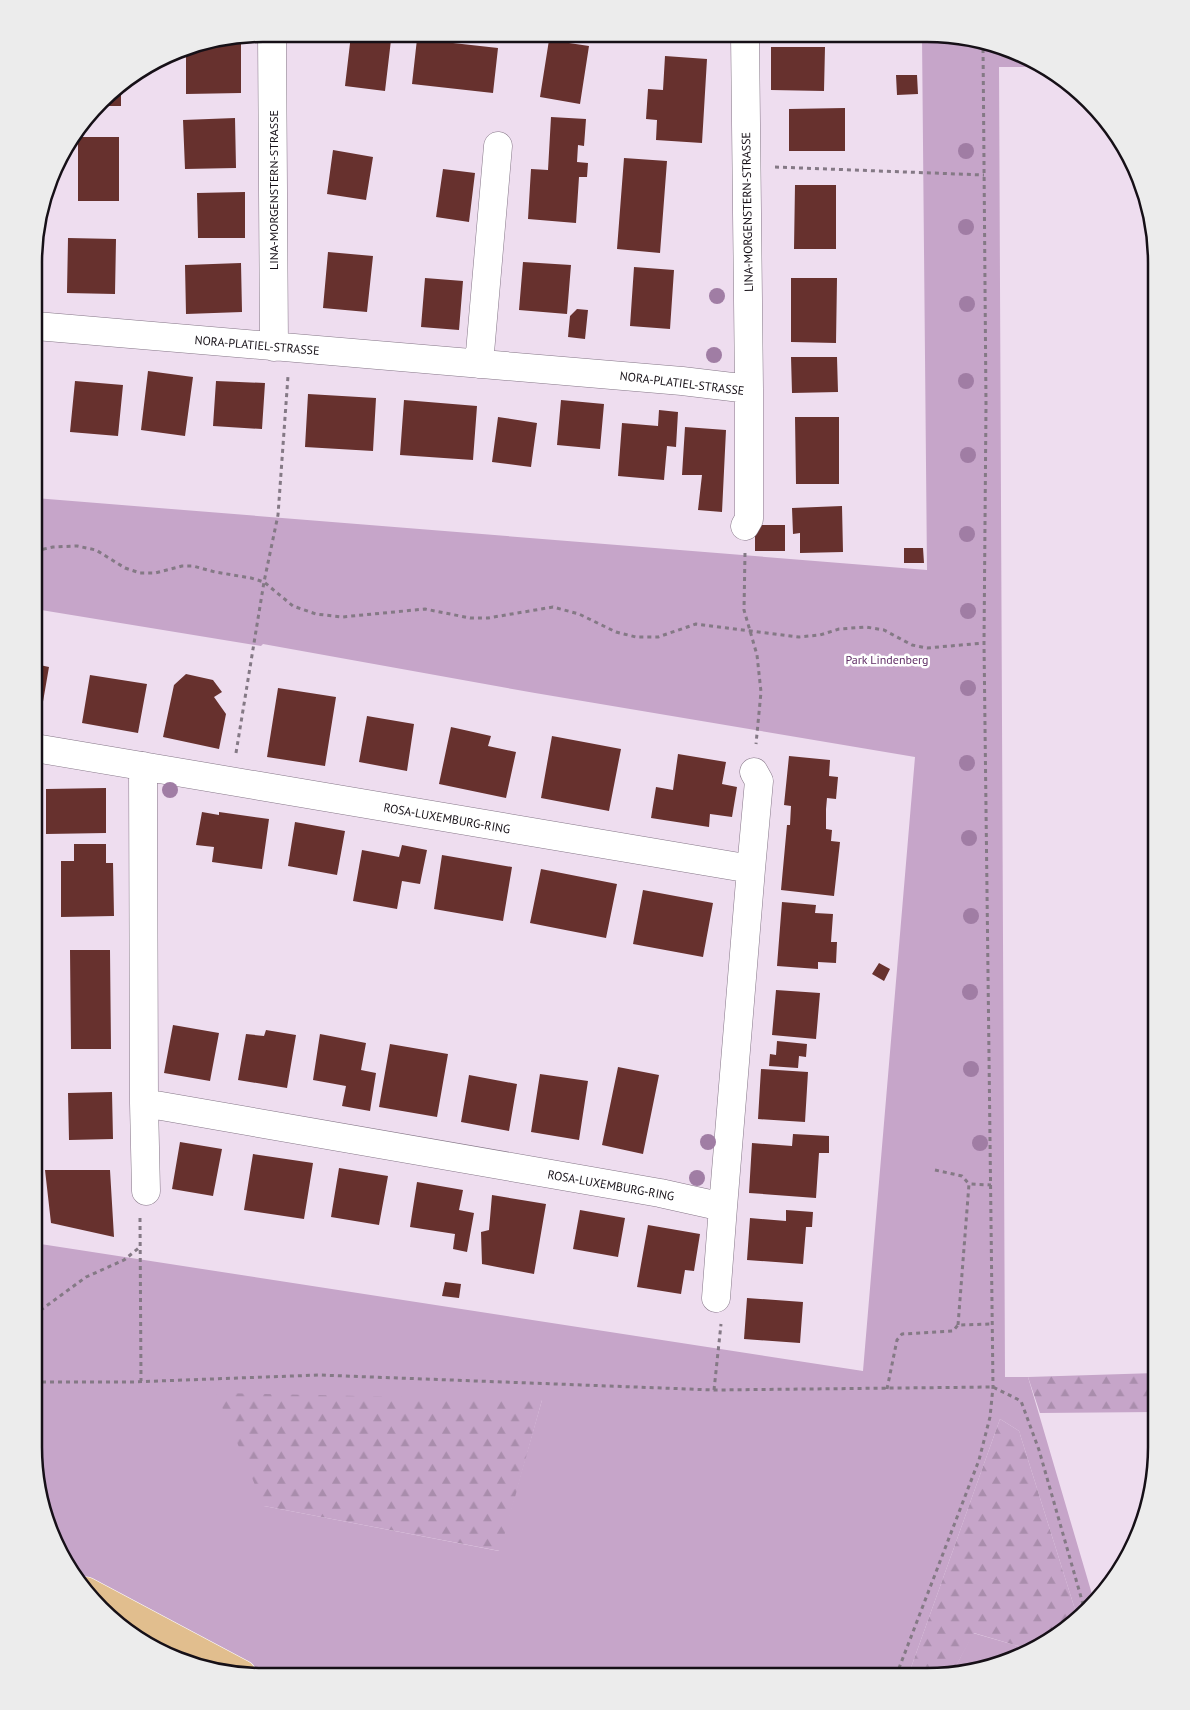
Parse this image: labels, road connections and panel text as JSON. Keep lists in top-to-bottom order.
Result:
{
  "streets": {
    "street": ["LINA-MORGENSTERN-STRASSE", "NORA-PLATIEL-STRASSE", "ROSA-LUXEMBURG-RING"]
  },
  "crossings": [
    ["LINA-MORGENSTERN-STRASSE", "NORA-PLATIEL-STRASSE"]
  ],
  "parks": ["Park Lindenberg"]
}
